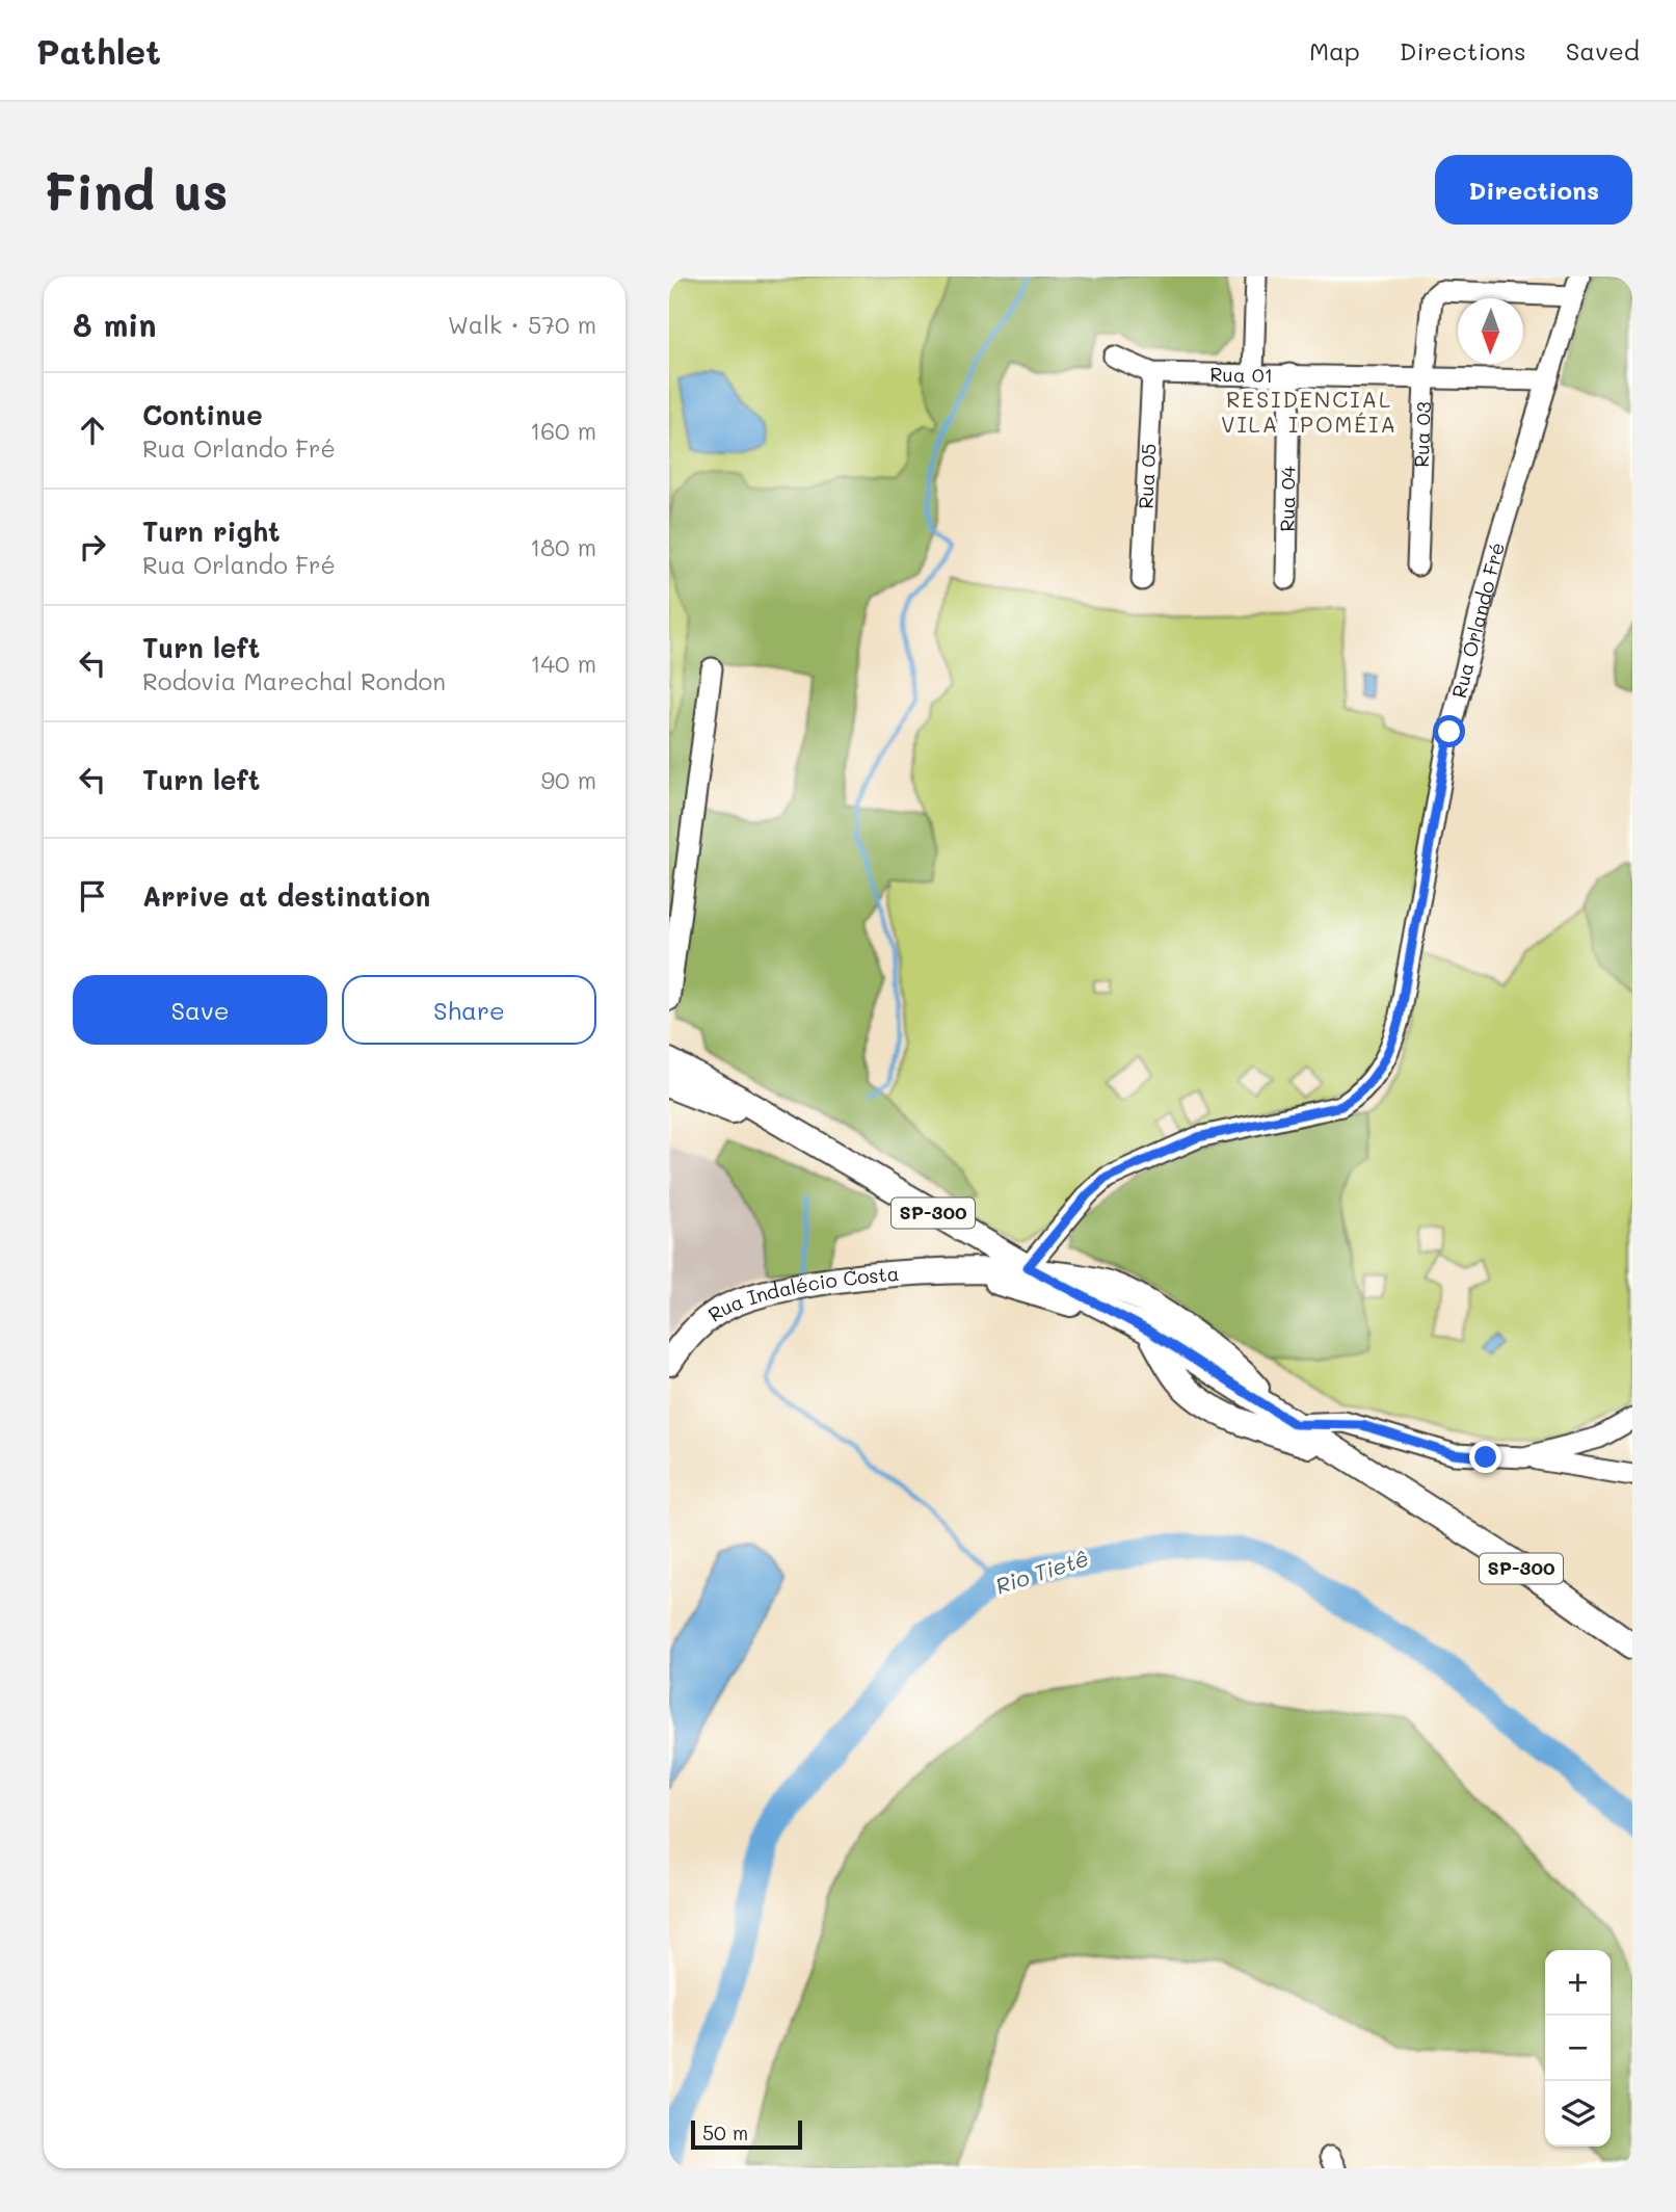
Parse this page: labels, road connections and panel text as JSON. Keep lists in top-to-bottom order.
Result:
{
  "streets": {
    "main road": ["SP-300", "Rua Indalécio Costa"],
    "street": [
      "Rua 01",
      "Rua 03",
      "Rua 05",
      "Rua 04",
      "Rua Orlando Fré"
    ]
  },
  "crossings": [
    ["Rua 01", "Rua 03"],
    ["Rua 01", "Rua 05"],
    ["Rua 01", "Rua 04"],
    ["Rua 01", "Rua Orlando Fré"],
    ["Rua 03", "Rua Orlando Fré"],
    ["Rua Orlando Fré", "SP-300"],
    ["Rua Orlando Fré", "Rua Indalécio Costa"],
    ["SP-300", "Rua Indalécio Costa"]
  ],
  "districts": ["RESIDENCIAL VILA IPOMÉIA"],
  "water": ["Rio Tietê"],
  "scale_bar": "50 m",
  "north": "bottom",
  "page": {
    "header": "Pathlet",
    "nav": ["Map", "Directions", "Saved"],
    "buttons": [
      "Directions",
      ["Save", "Share"]
    ],
    "title": "Find us",
    "heading": ["8 min", "Walk · 570 m"],
    "list": [
      ["Continue", "Rua Orlando Fré", "160 m"],
      ["Turn right", "Rua Orlando Fré", "180 m"],
      ["Turn left", "Rodovia Marechal Rondon", "140 m"],
      ["Turn left", "90 m"],
      "Arrive at destination"
    ],
    "map_buttons": ["+", "−"],
    "scale": "50 m"
  }
}
